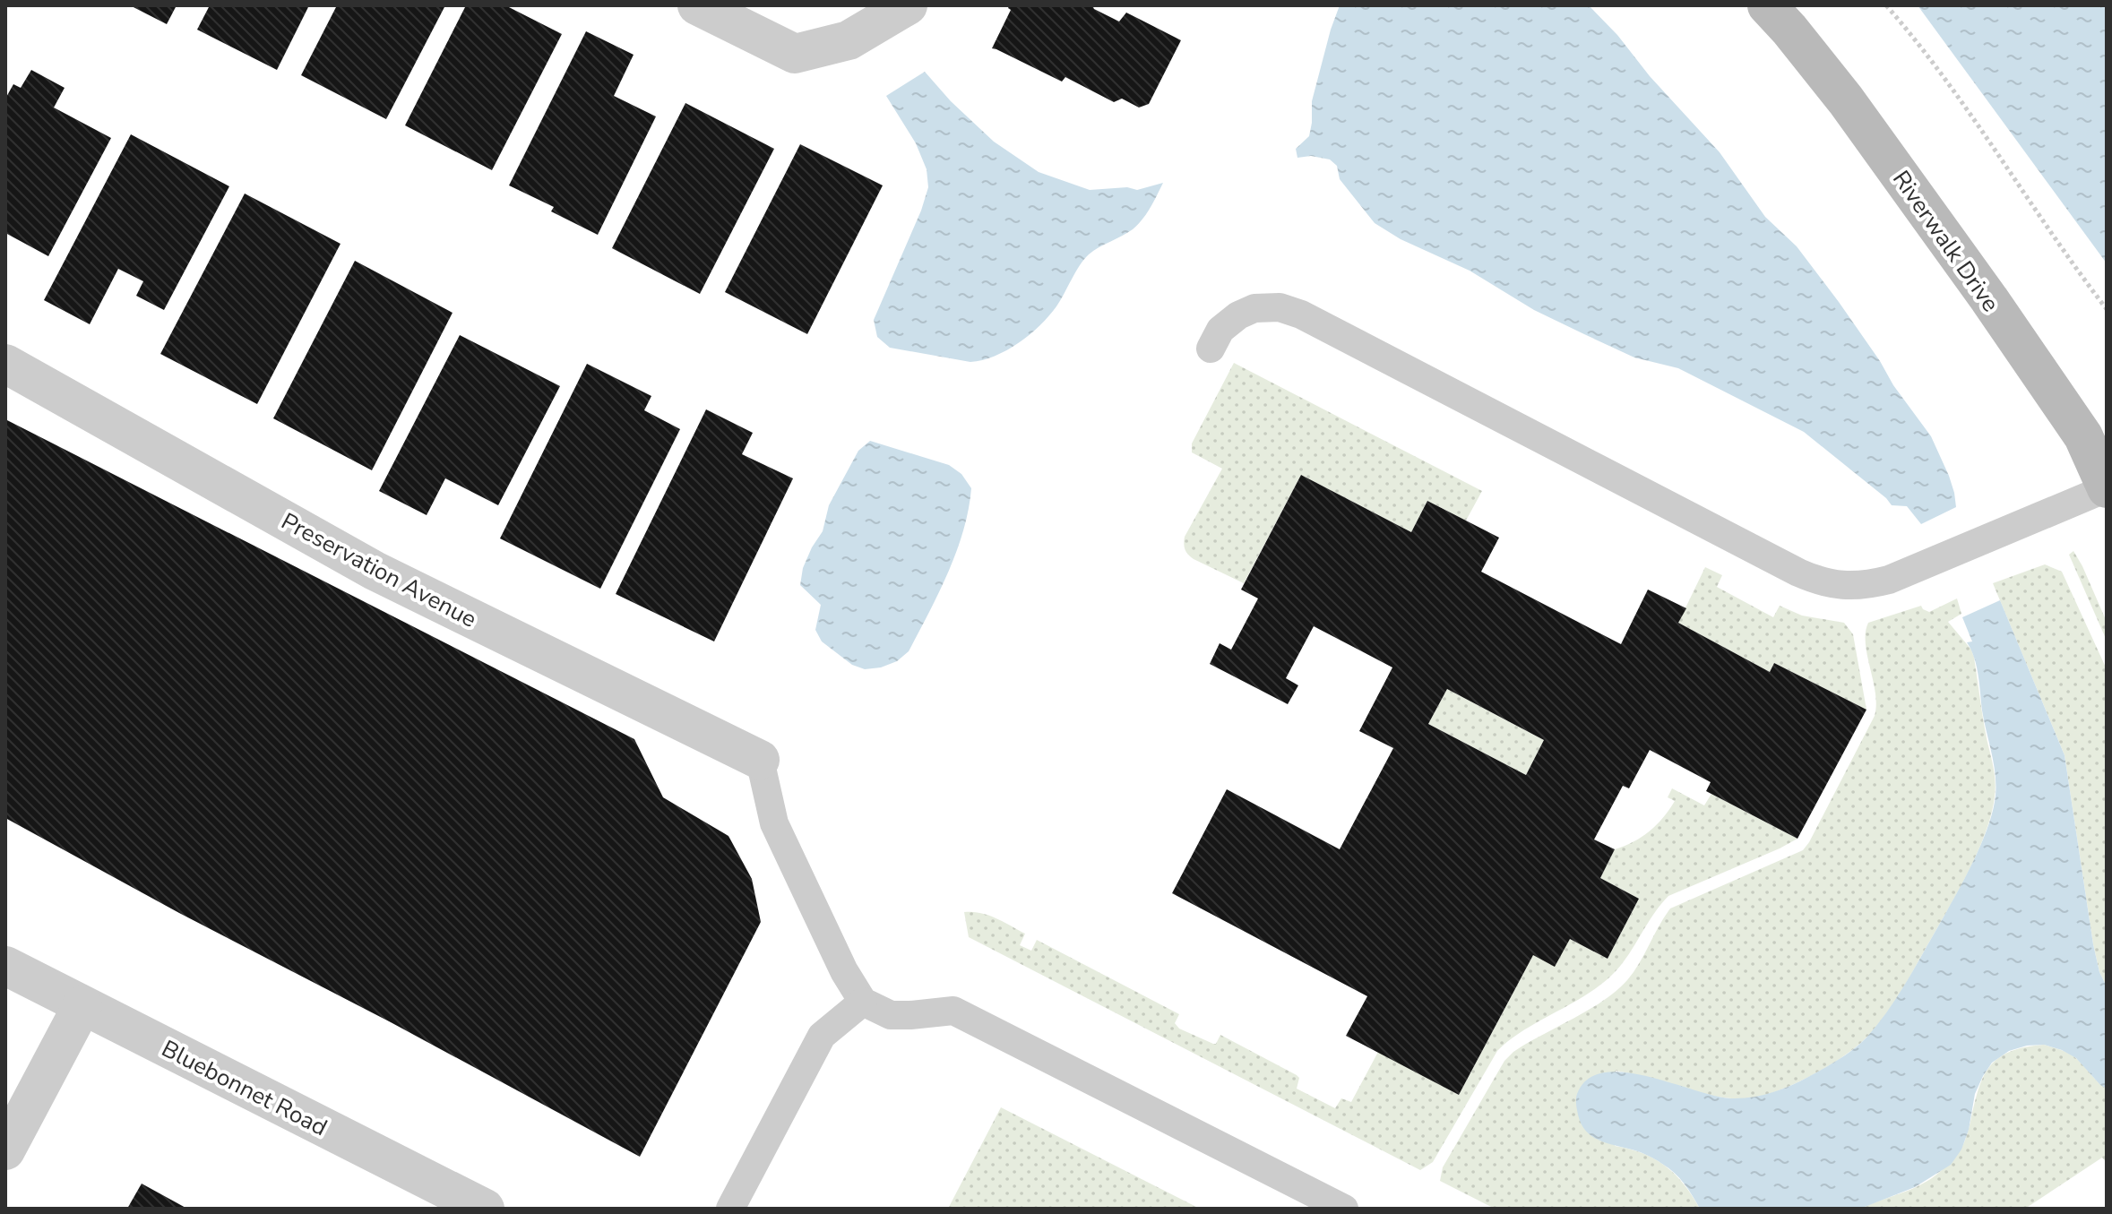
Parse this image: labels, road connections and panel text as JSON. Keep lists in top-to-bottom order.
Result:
{
  "streets": {
    "street": ["Riverwalk Drive", "Preservation Avenue", "Bluebonnet Road"]
  }
}
